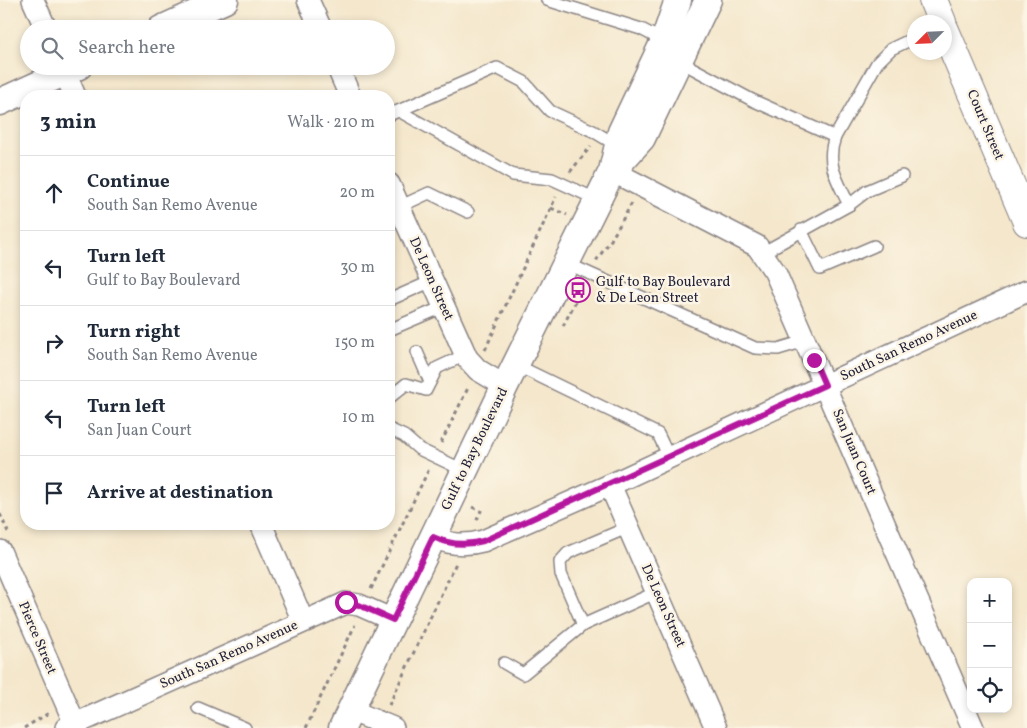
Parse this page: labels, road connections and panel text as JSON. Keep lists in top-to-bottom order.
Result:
{
  "streets": {
    "main road": ["Court Street"],
    "street": [
      "De Leon Street",
      "South San Remo Avenue",
      "Gulf to Bay Boulevard",
      "San Juan Court",
      "Pierce Street"
    ]
  },
  "crossings": [
    ["De Leon Street", "South San Remo Avenue"],
    ["De Leon Street", "Gulf to Bay Boulevard"],
    ["South San Remo Avenue", "Gulf to Bay Boulevard"],
    ["South San Remo Avenue", "San Juan Court"],
    ["South San Remo Avenue", "Pierce Street"],
    ["Gulf to Bay Boulevard", "San Juan Court"]
  ],
  "places": {
    "bus stop": ["Gulf to Bay Boulevard & De Leon Street"]
  },
  "north": "bottom left",
  "page": {
    "search": "Search here",
    "heading": ["3 min", "Walk · 210 m"],
    "list": [
      ["Continue", "South San Remo Avenue", "20 m"],
      ["Turn left", "Gulf to Bay Boulevard", "30 m"],
      ["Turn right", "South San Remo Avenue", "150 m"],
      ["Turn left", "San Juan Court", "10 m"],
      "Arrive at destination"
    ],
    "map_buttons": ["+", "−"]
  }
}
